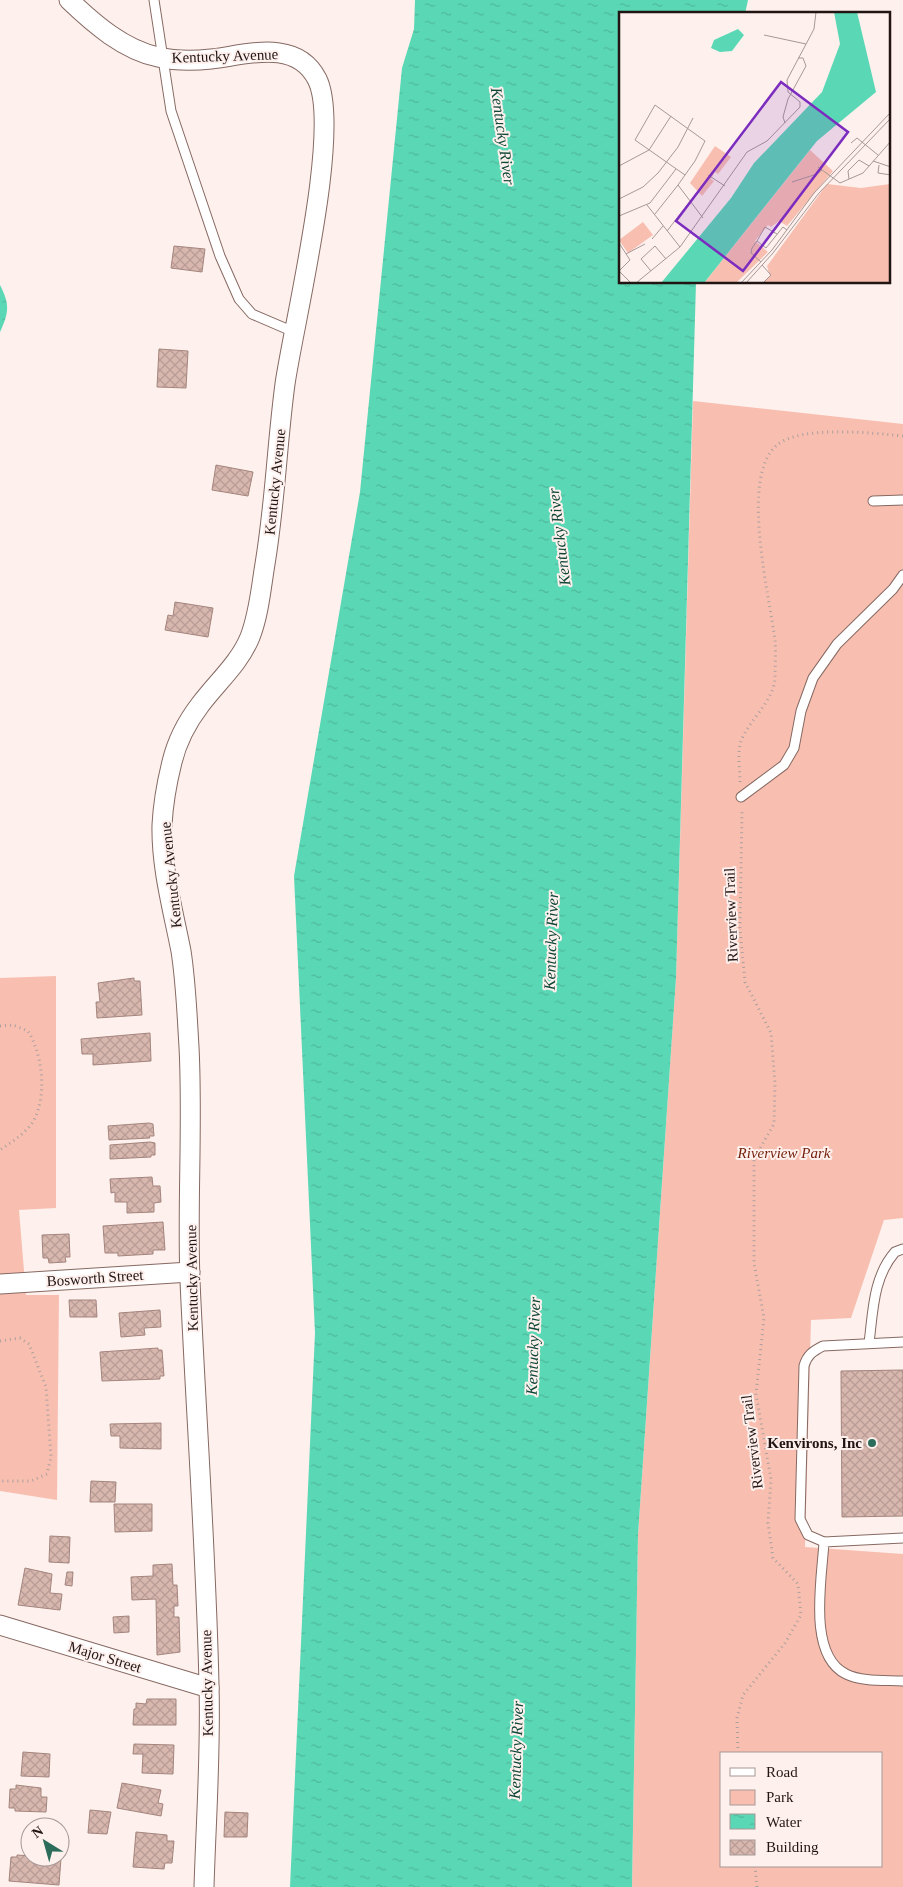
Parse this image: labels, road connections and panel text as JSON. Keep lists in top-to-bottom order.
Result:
{
  "streets": {
    "street": ["Kentucky Avenue", "Bosworth Street", "Major Street"],
    "path": ["Riverview Trail"]
  },
  "crossings": [
    ["Kentucky Avenue", "Bosworth Street"],
    ["Kentucky Avenue", "Major Street"]
  ],
  "water": ["Kentucky River"],
  "parks": ["Riverview Park"],
  "places": ["Kenvirons, Inc"],
  "legend": [
    "Road",
    "Park",
    "Water",
    "Building"
  ],
  "north": "top left"
}
